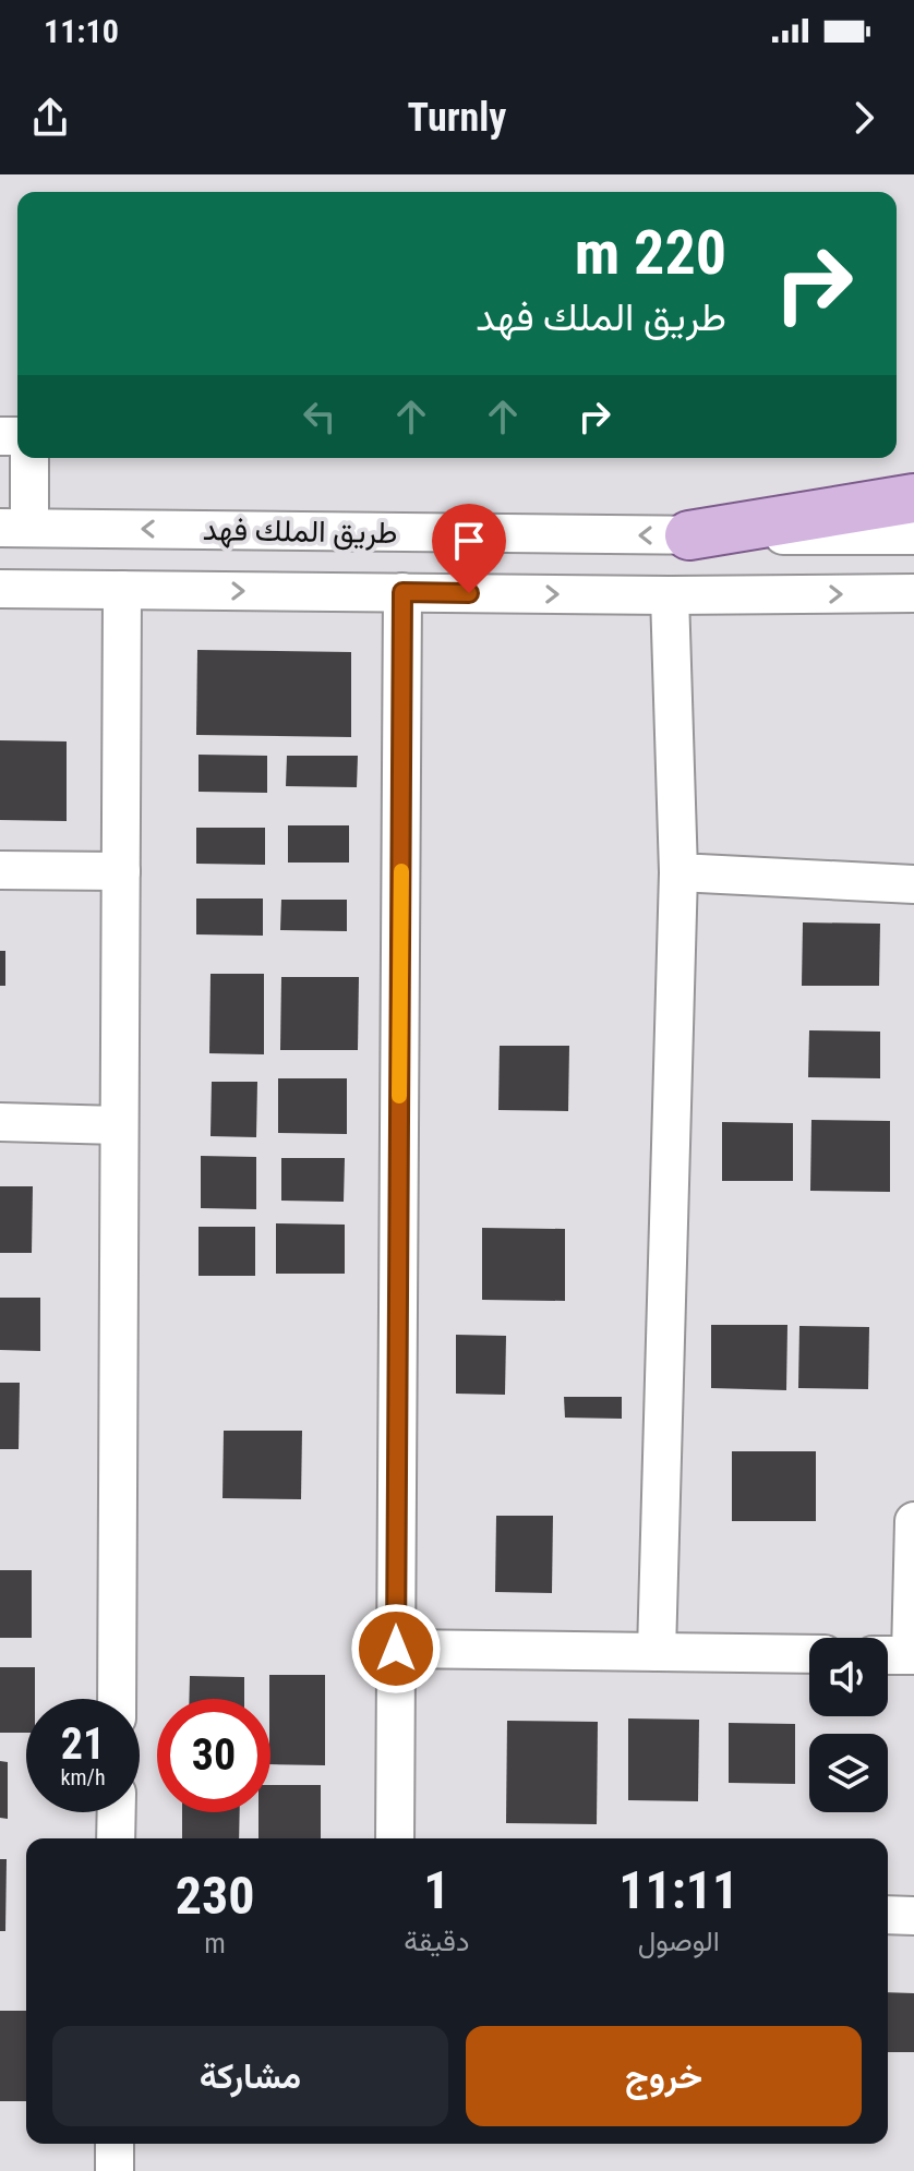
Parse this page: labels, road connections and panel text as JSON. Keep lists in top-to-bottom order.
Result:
{
  "streets": {
    "street": ["طريق الملك فهد"]
  },
  "page": {
    "status": "11:10",
    "header": "Turnly",
    "turn": ["220 m", "طريق الملك فهد"],
    "speed": "21 km/h",
    "limit": "30",
    "eta": [
      "11:11",
      "الوصول",
      "1",
      "دقيقة",
      "230",
      "m"
    ],
    "buttons": ["خروج", "مشاركة"]
  }
}
